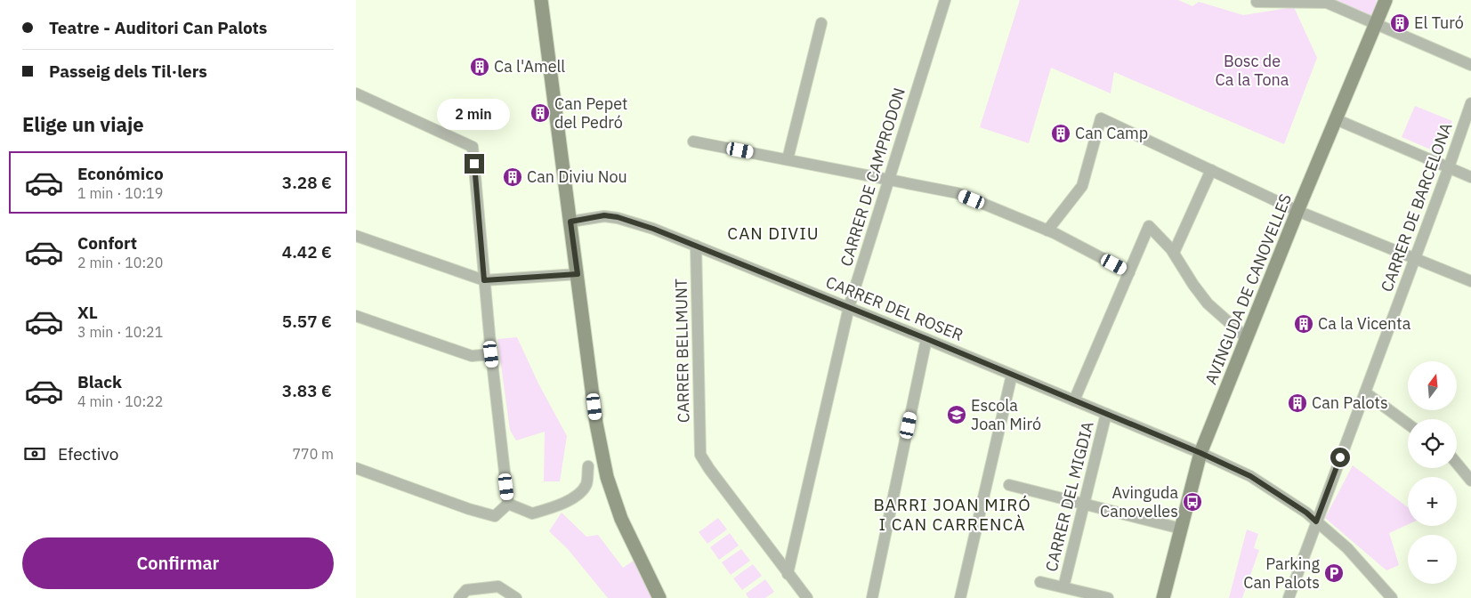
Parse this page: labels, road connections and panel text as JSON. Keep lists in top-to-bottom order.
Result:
{
  "streets": {
    "street": [
      "CARRER DE CAMPRODON",
      "CARRER DE BARCELONA",
      "AVINGUDA DE CANOVELLES",
      "CARRER DEL ROSER",
      "CARRER BELLMUNT",
      "CARRER DEL MIGDIA"
    ]
  },
  "crossings": [
    ["CARRER DE CAMPRODON", "CARRER DEL ROSER"],
    ["CARRER DE CAMPRODON", "CARRER BELLMUNT"],
    ["CARRER DE BARCELONA", "CARRER DEL ROSER"],
    ["AVINGUDA DE CANOVELLES", "CARRER DEL ROSER"],
    ["CARRER DEL ROSER", "CARRER BELLMUNT"],
    ["CARRER DEL ROSER", "CARRER DEL MIGDIA"]
  ],
  "districts": ["CAN DIVIU", "BARRI JOAN MIRÓ I CAN CARRENCÀ"],
  "parks": ["Bosc de Ca la Tona"],
  "places": {
    "building": [
      "El Turó",
      "Ca l'Amell",
      "Can Pepet del Pedró",
      "Can Camp",
      "Can Diviu Nou",
      "Ca la Vicenta",
      "Can Palots"
    ],
    "school or university": ["Escola Joan Miró"],
    "bus stop": ["Avinguda Canovelles"],
    "parking": ["Parking Can Palots"]
  },
  "north": "top",
  "page": {
    "banner": ["Teatre - Auditori Can Palots", "Passeig dels Til·lers"],
    "heading": "Elige un viaje",
    "bubble": "2 min",
    "list": [
      {
        "name": "Económico",
        "note": "1 min · 10:19",
        "value": "3.28 €"
      },
      {
        "name": "Confort",
        "note": "2 min · 10:20",
        "value": "4.42 €"
      },
      {
        "name": "XL",
        "note": "3 min · 10:21",
        "value": "5.57 €"
      },
      {
        "name": "Black",
        "note": "4 min · 10:22",
        "value": "3.83 €"
      }
    ],
    "map_buttons": ["+", "−"],
    "pay": ["Efectivo", "770 m"],
    "buttons": "Confirmar"
  }
}
